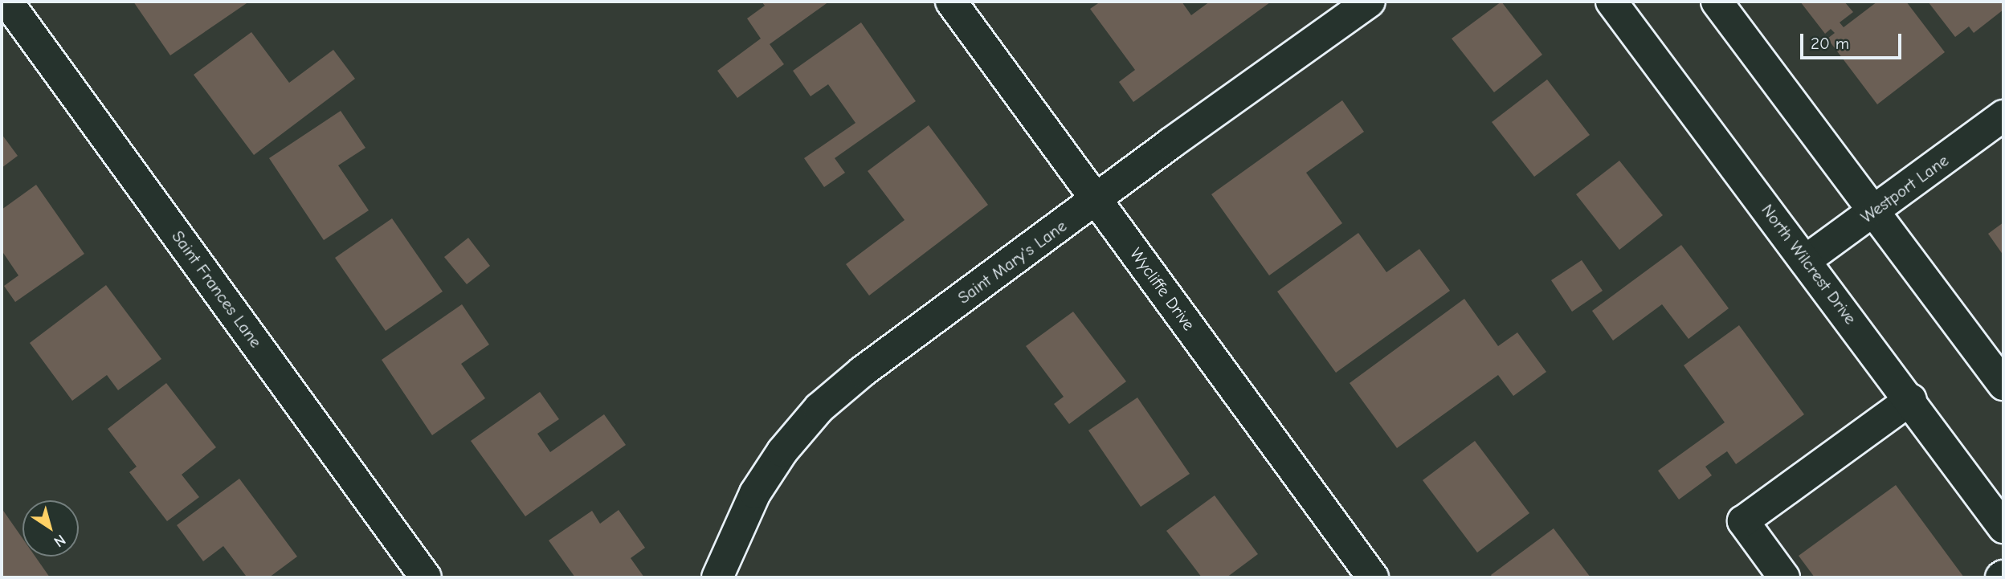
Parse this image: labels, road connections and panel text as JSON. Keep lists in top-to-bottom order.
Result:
{
  "streets": {
    "street": [
      "Westport Lane",
      "Saint Mary's Lane",
      "North Wilcrest Drive",
      "Saint Frances Lane",
      "Wycliffe Drive"
    ]
  },
  "crossings": [
    ["Westport Lane", "North Wilcrest Drive"],
    ["Saint Mary's Lane", "Wycliffe Drive"]
  ],
  "scale_bar": "20 m",
  "north": "bottom right"
}
